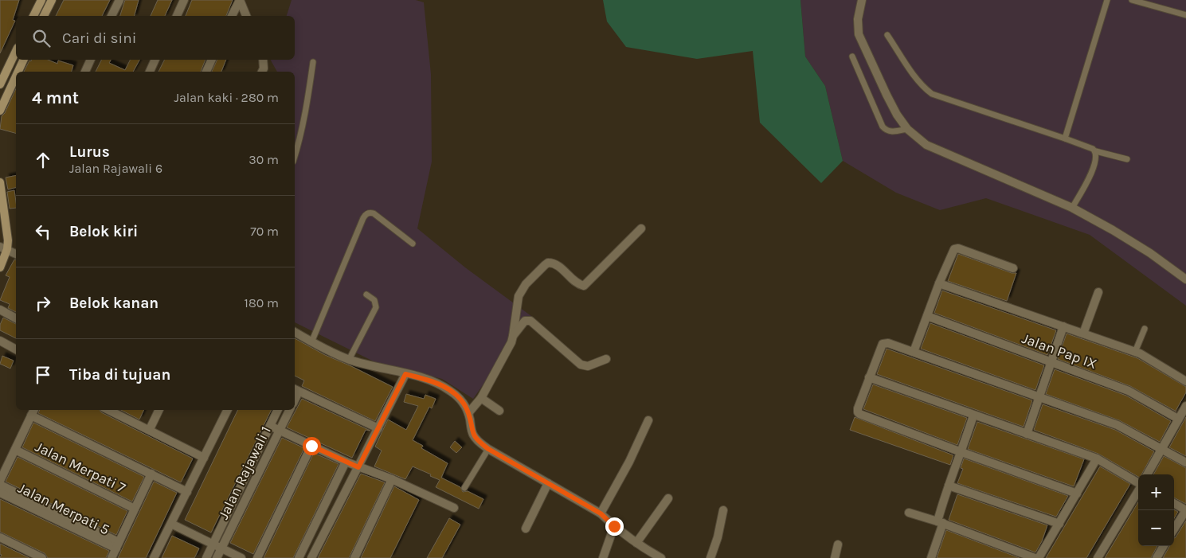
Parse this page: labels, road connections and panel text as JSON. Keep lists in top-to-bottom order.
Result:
{
  "streets": {
    "street": [
      "Jalan Pap IX",
      "Jalan Merpati 7",
      "Jalan Rajawali 1",
      "Jalan Merpati 5"
    ]
  },
  "page": {
    "search": "Cari di sini",
    "heading": ["4 mnt", "Jalan kaki · 280 m"],
    "list": [
      ["Lurus", "Jalan Rajawali 6", "30 m"],
      ["Belok kiri", "70 m"],
      ["Belok kanan", "180 m"],
      "Tiba di tujuan"
    ],
    "map_buttons": ["+", "−"]
  }
}
